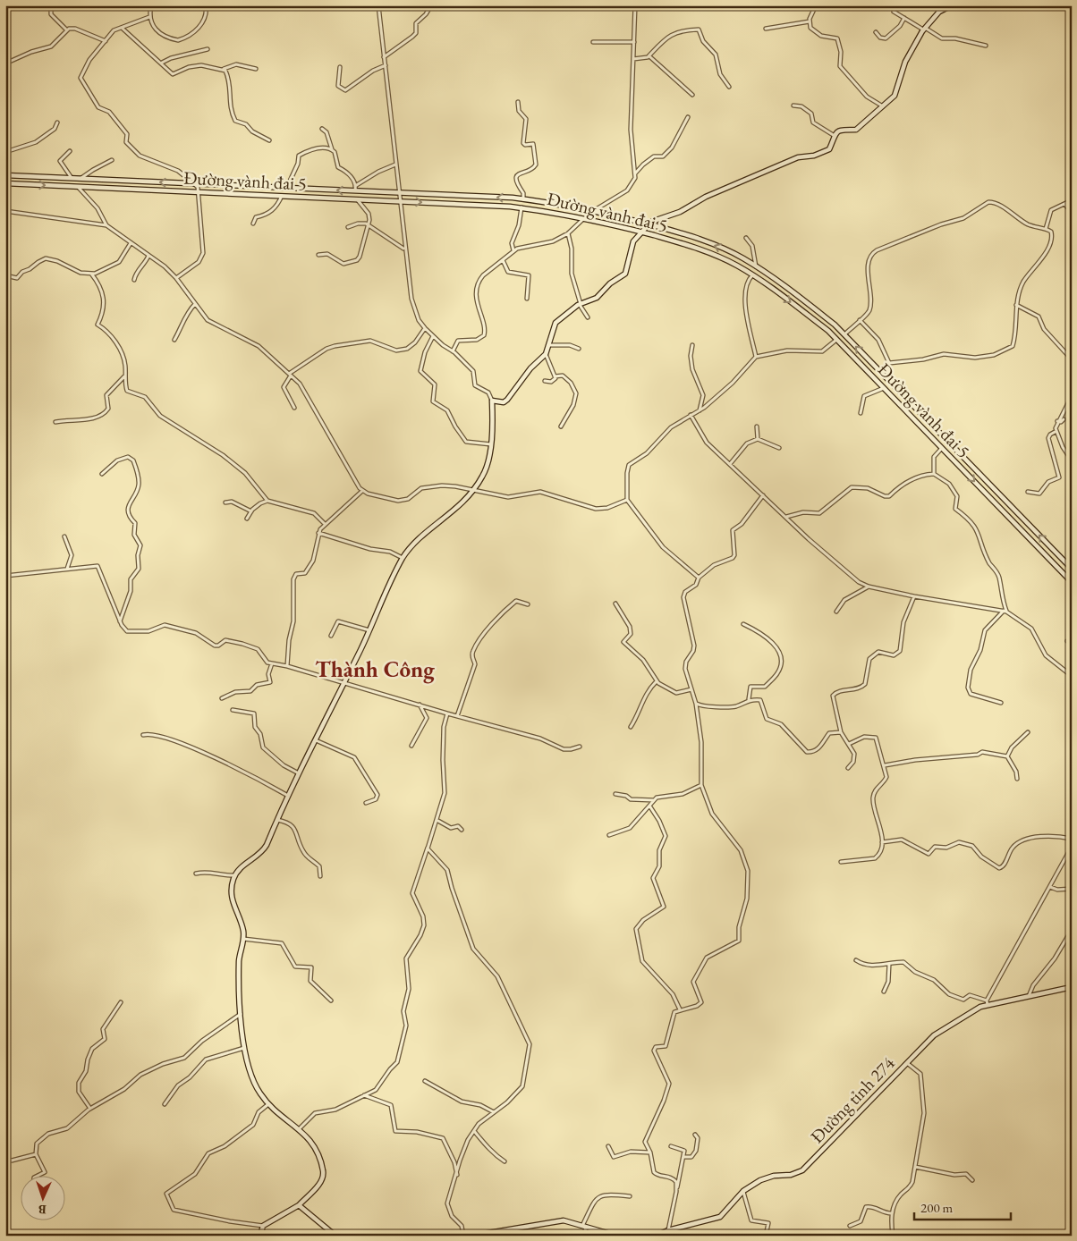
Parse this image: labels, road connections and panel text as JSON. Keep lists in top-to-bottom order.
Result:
{
  "streets": {
    "main road": ["Đường vành đai 5", "Đường tỉnh 274"]
  },
  "districts": ["Thành Công"],
  "scale_bar": "200 m",
  "north": "bottom"
}
